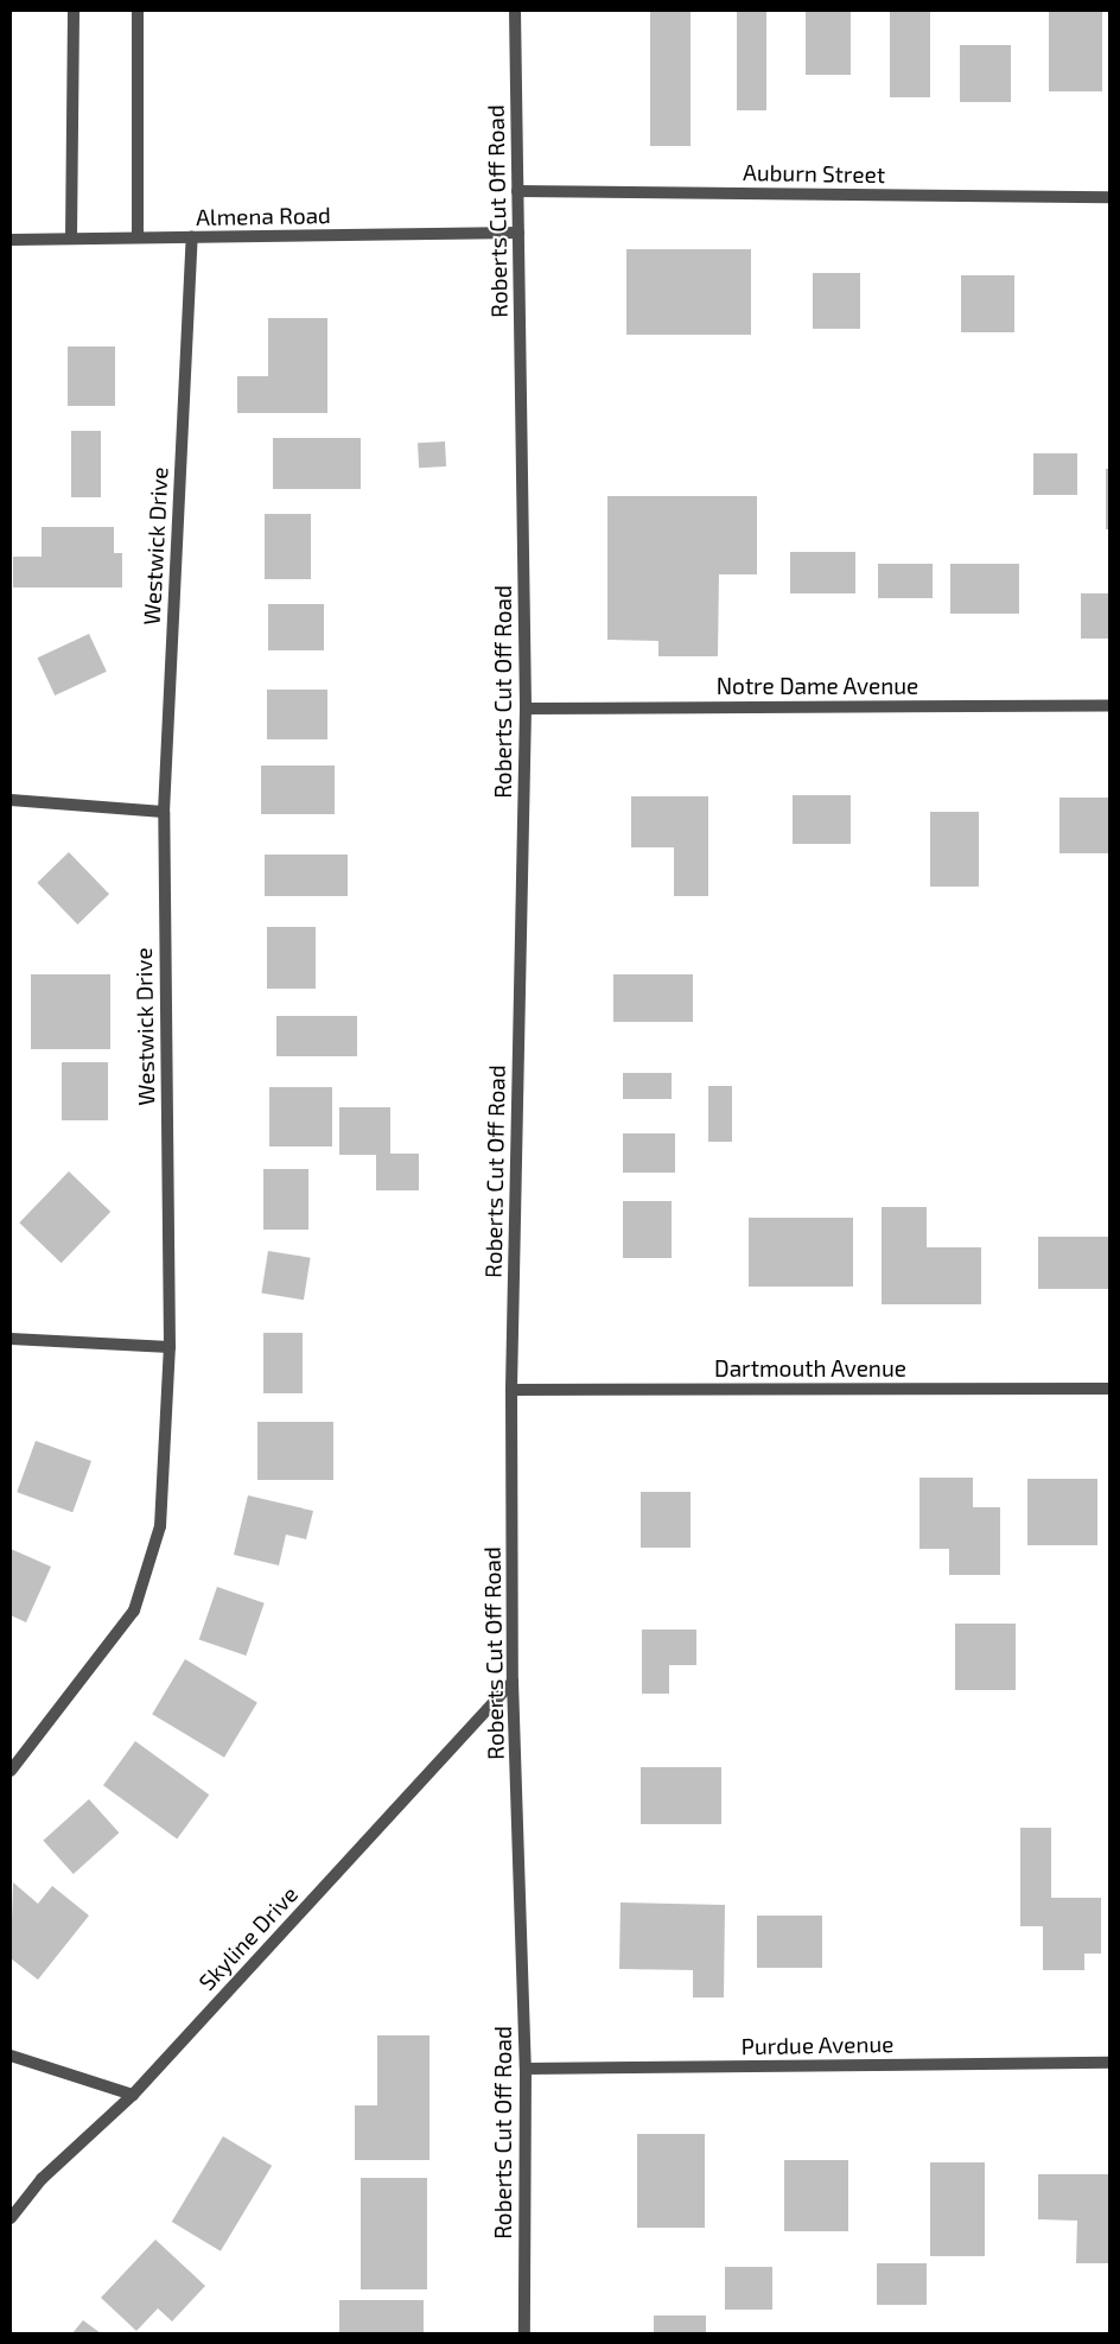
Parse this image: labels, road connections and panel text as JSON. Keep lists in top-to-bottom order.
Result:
{
  "streets": {
    "street": [
      "Auburn Street",
      "Roberts Cut Off Road",
      "Almena Road",
      "Westwick Drive",
      "Notre Dame Avenue",
      "Dartmouth Avenue",
      "Skyline Drive",
      "Purdue Avenue"
    ]
  },
  "crossings": [
    ["Auburn Street", "Roberts Cut Off Road"],
    ["Roberts Cut Off Road", "Almena Road"],
    ["Roberts Cut Off Road", "Notre Dame Avenue"],
    ["Roberts Cut Off Road", "Dartmouth Avenue"],
    ["Roberts Cut Off Road", "Skyline Drive"],
    ["Roberts Cut Off Road", "Purdue Avenue"],
    ["Almena Road", "Westwick Drive"]
  ]
}
